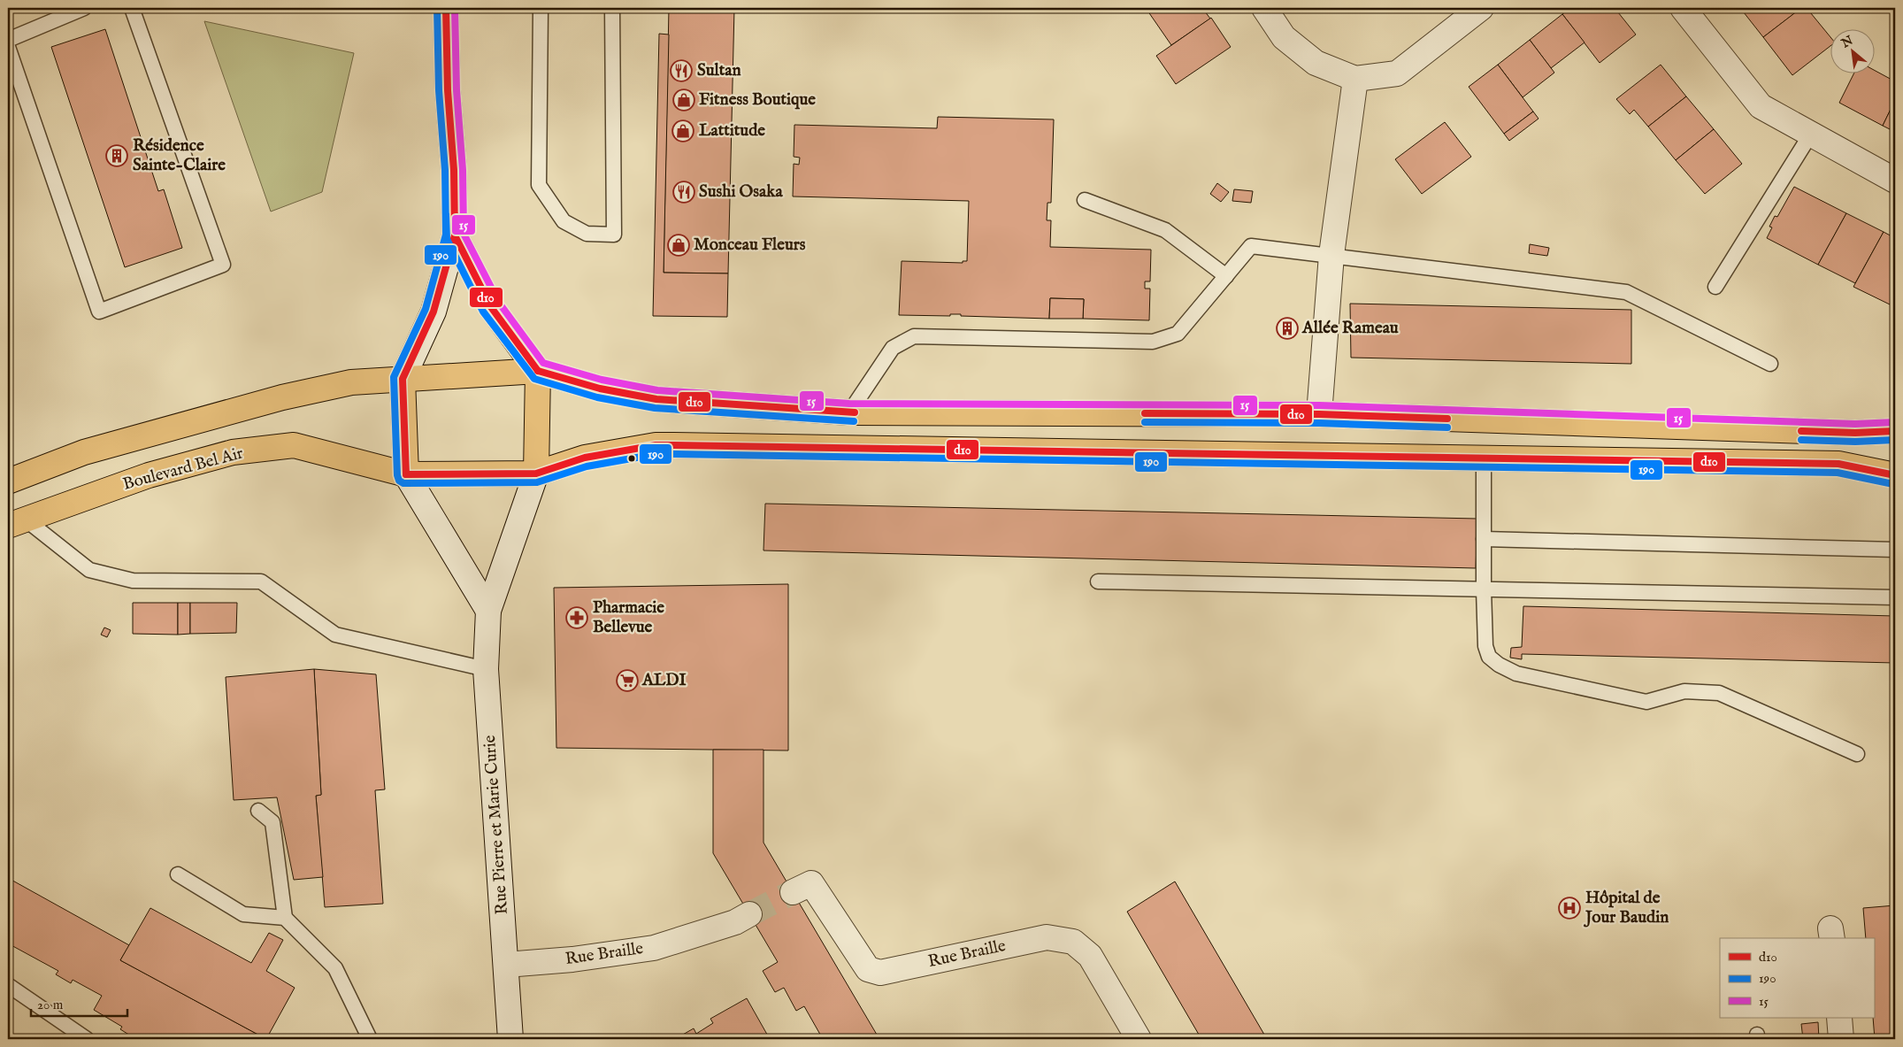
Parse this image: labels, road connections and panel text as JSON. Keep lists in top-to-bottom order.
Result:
{
  "streets": {
    "main road": ["Boulevard Bel Air", "Rue Pierre et Marie Curie"],
    "street": ["Rue Braille"]
  },
  "crossings": [
    ["Boulevard Bel Air", "Rue Pierre et Marie Curie"],
    ["Rue Pierre et Marie Curie", "Rue Braille"]
  ],
  "places": {
    "restaurant": ["Sultan", "Sushi Osaka"],
    "shop": ["Fitness Boutique", "Lattitude", "Monceau Fleurs"],
    "building": ["Résidence Sainte-Claire", "Allée Rameau"],
    "pharmacy": ["Pharmacie Bellevue"],
    "supermarket": ["ALDI"],
    "hospital": ["Hôpital de Jour Baudin"]
  },
  "lines": ["transit line d10", "transit line 190", "transit line 15"],
  "legend": ["d10", "190", "15"],
  "scale_bar": "20 m",
  "north": "top left"
}
